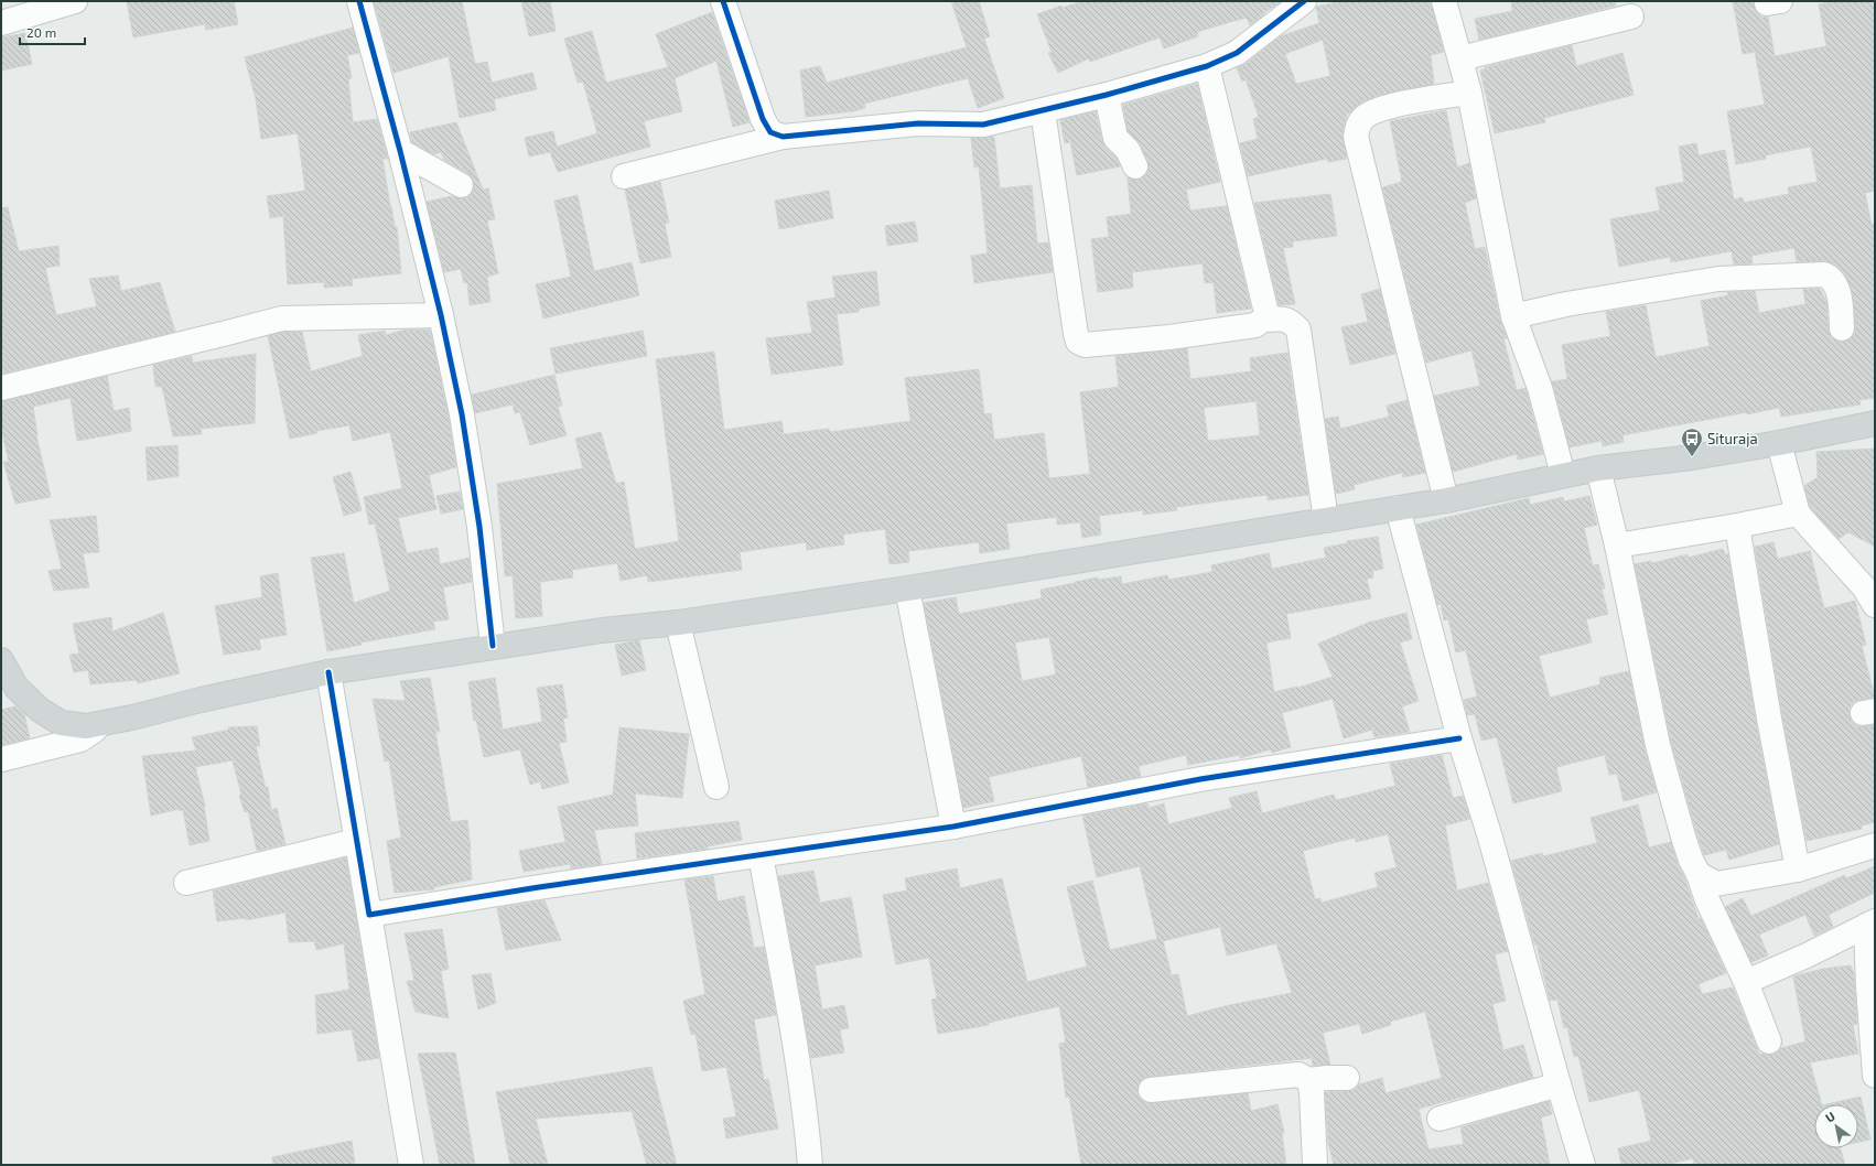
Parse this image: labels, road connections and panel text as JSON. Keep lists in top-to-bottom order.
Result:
{
  "places": {
    "bus stop": ["Situraja"]
  },
  "scale_bar": "20 m",
  "north": "top left"
}
